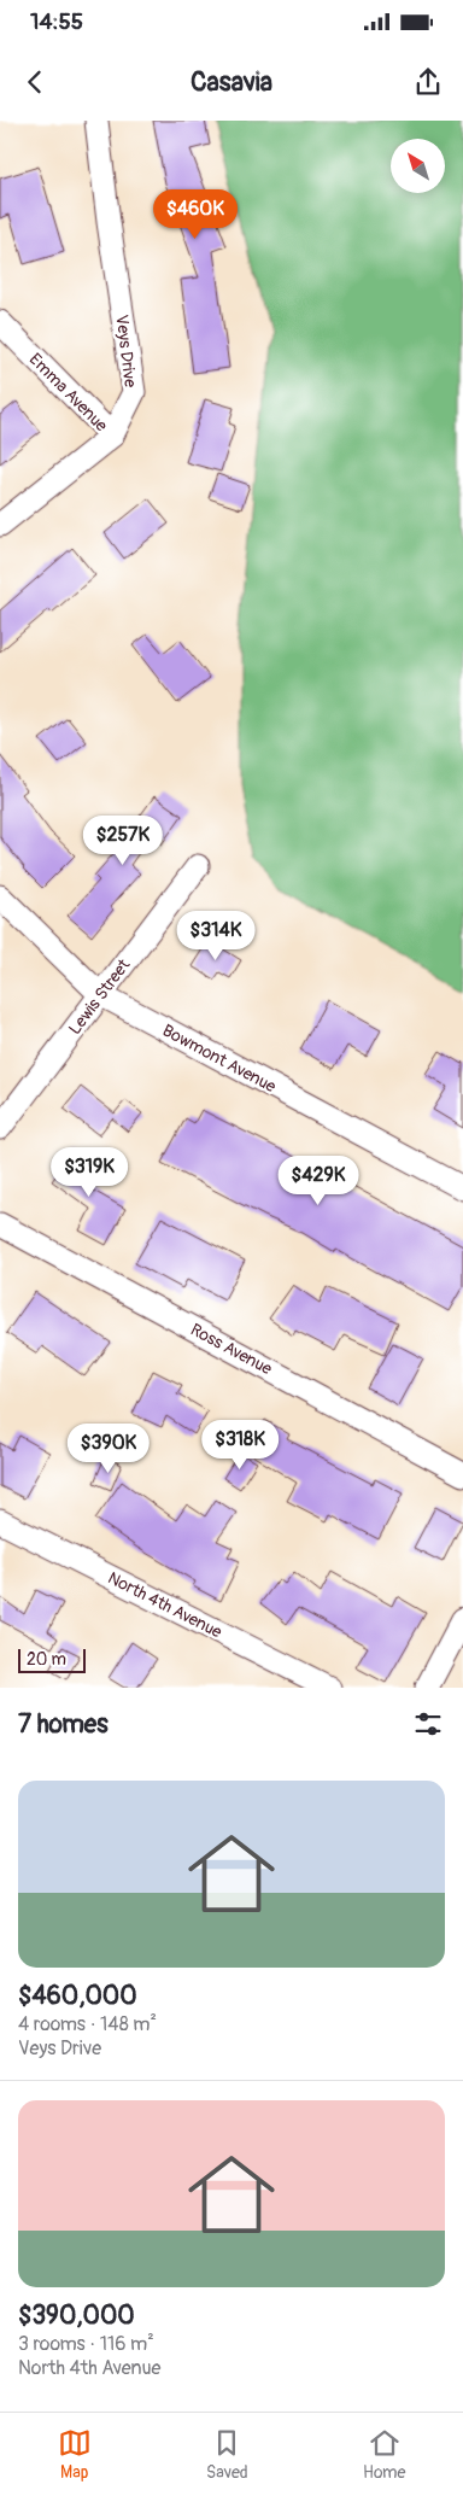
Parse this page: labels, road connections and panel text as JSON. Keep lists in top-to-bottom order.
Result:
{
  "streets": {
    "street": [
      "Veys Drive",
      "Emma Avenue",
      "Lewis Street",
      "Bowmont Avenue",
      "Ross Avenue",
      "North 4th Avenue"
    ]
  },
  "crossings": [
    ["Veys Drive", "Emma Avenue"],
    ["Lewis Street", "Bowmont Avenue"]
  ],
  "scale_bar": "20 m",
  "north": "top left",
  "page": {
    "status": "14:55",
    "header": "Casavia",
    "price": [
      "$460K",
      "$257K",
      "$314K",
      "$319K",
      "$429K",
      "$318K",
      "$390K"
    ],
    "scale": "20 m",
    "heading": "7 homes",
    "list": [
      {
        "name": "$460,000",
        "note": "4 rooms · 148 m² · Veys Drive"
      },
      {
        "name": "$390,000",
        "note": "3 rooms · 116 m² · North 4th Avenue"
      }
    ],
    "tabs": ["Map", "Saved", "Home"]
  }
}
